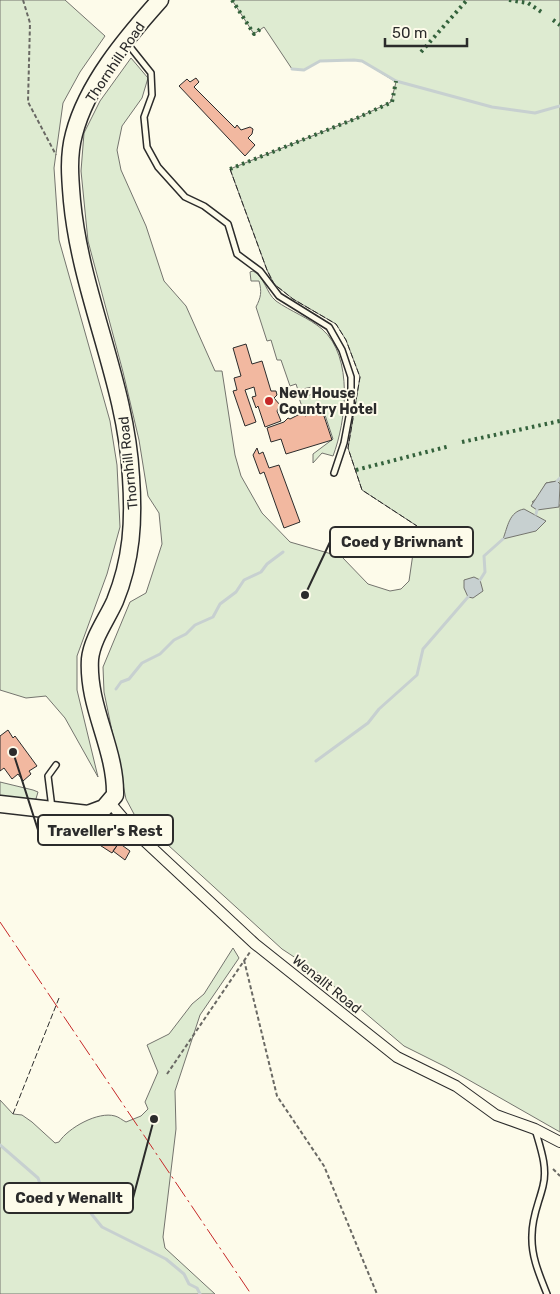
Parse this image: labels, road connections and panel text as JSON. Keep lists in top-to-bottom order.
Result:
{
  "streets": {
    "main road": ["Thornhill Road"],
    "street": ["Wenallt Road"]
  },
  "crossings": [
    ["Thornhill Road", "Wenallt Road"]
  ],
  "places": [
    "New House Country Hotel",
    "Coed y Briwnant",
    "Traveller's Rest",
    "Coed y Wenallt"
  ],
  "scale_bar": "50 m"
}
